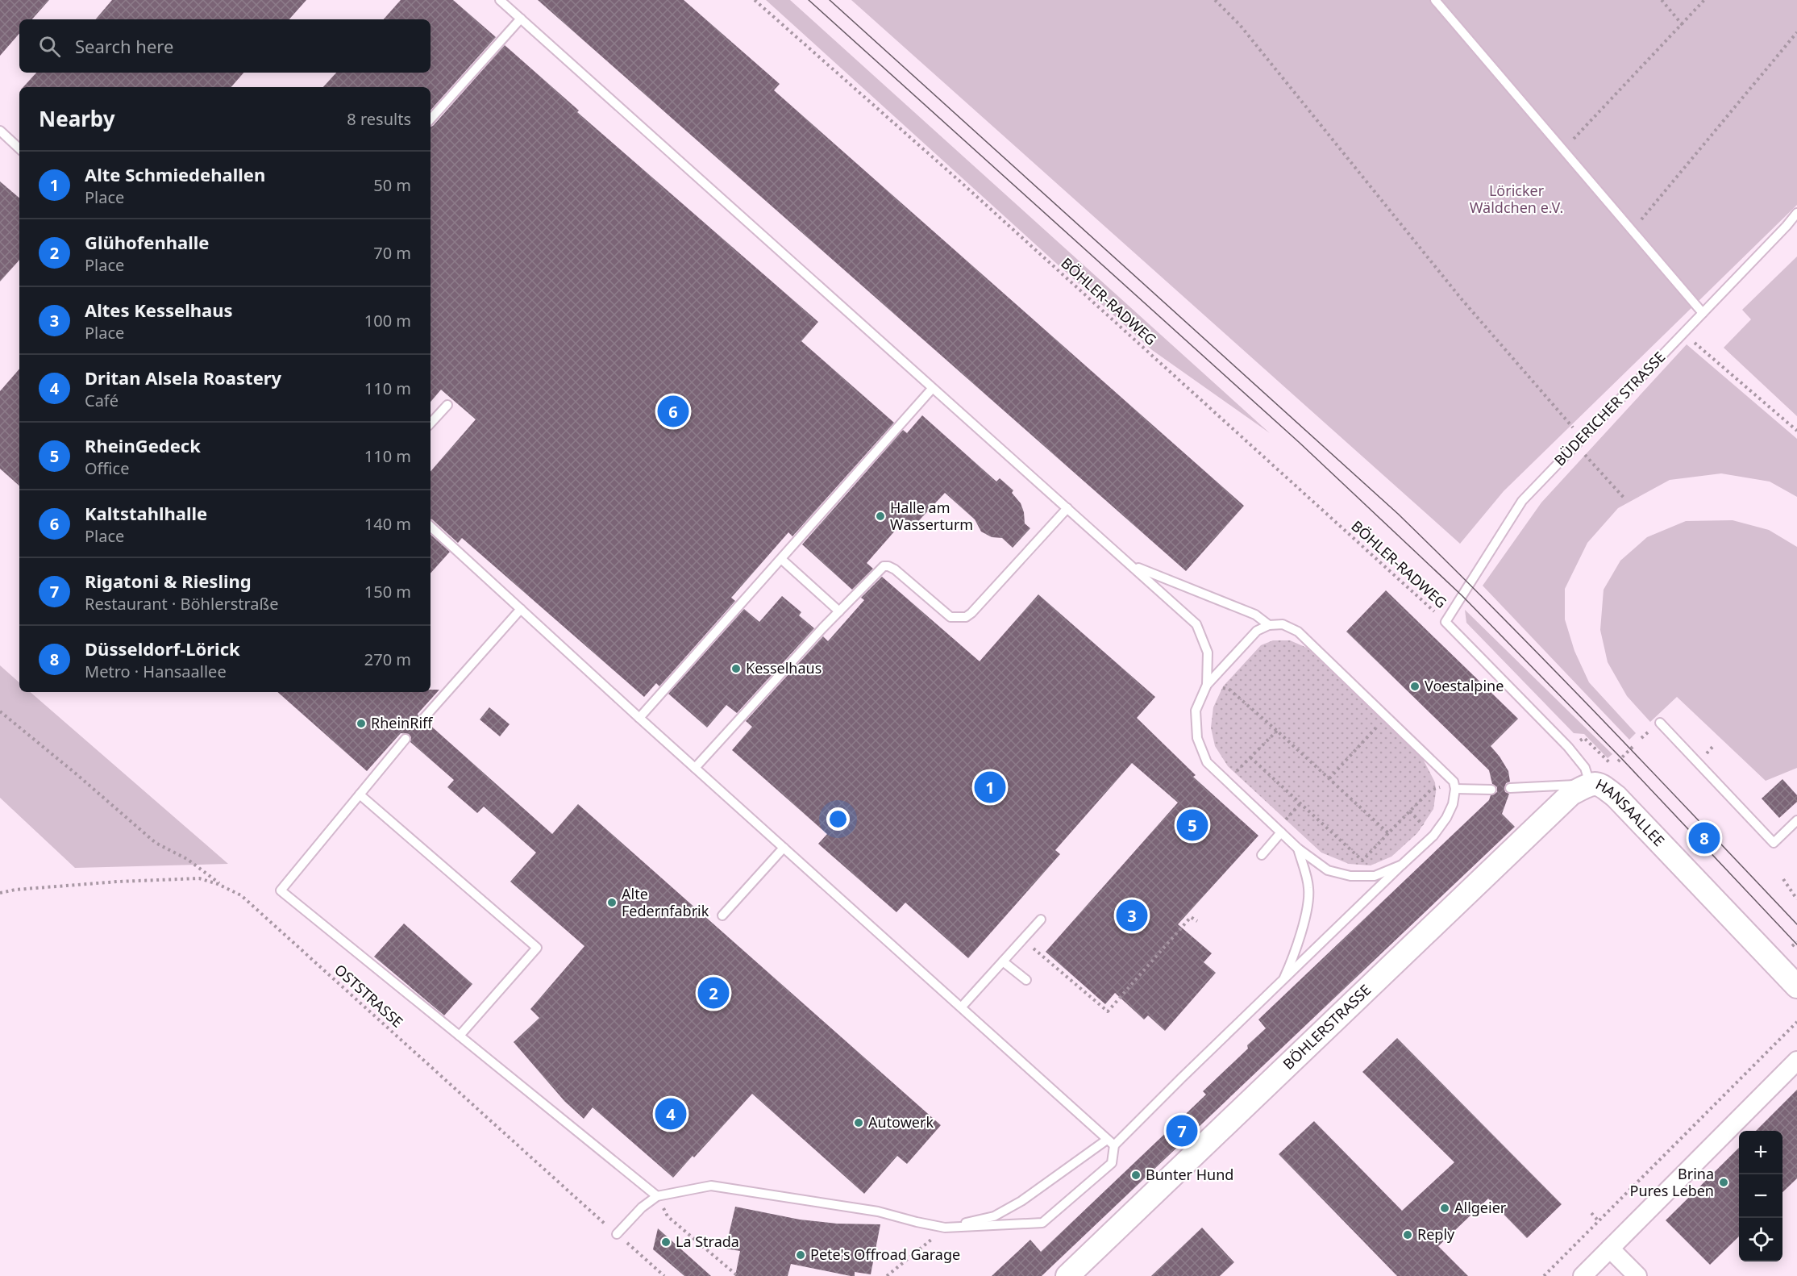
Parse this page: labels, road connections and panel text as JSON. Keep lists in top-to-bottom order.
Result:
{
  "streets": {
    "street": ["HANSAALLEE", "BÖHLERSTRASSE"],
    "lane": ["BÜDERICHER STRASSE"],
    "path": ["BÖHLER-RADWEG", "OSTSTRASSE"]
  },
  "crossings": [
    ["BÖHLER-RADWEG", "BÜDERICHER STRASSE"],
    ["BÖHLER-RADWEG", "HANSAALLEE"],
    ["BÜDERICHER STRASSE", "HANSAALLEE"],
    ["HANSAALLEE", "BÖHLERSTRASSE"]
  ],
  "parks": ["Löricker Wäldchen e.V."],
  "places": [
    "Halle am Wasserturm",
    "Kesselhaus",
    "Voestalpine",
    "RheinRiff",
    "Alte Federnfabrik",
    "Autowerk",
    "Bunter Hund",
    "Brina Pures Leben",
    "Allgeier",
    "Reply",
    "La Strada",
    "Pete's Offroad Garage"
  ],
  "page": {
    "search": "Search here",
    "heading": ["Nearby", "8 results"],
    "list": [
      {
        "mark": "1",
        "name": "Alte Schmiedehallen",
        "note": "Place",
        "value": "50 m"
      },
      {
        "mark": "2",
        "name": "Glühofenhalle",
        "note": "Place",
        "value": "70 m"
      },
      {
        "mark": "3",
        "name": "Altes Kesselhaus",
        "note": "Place",
        "value": "100 m"
      },
      {
        "mark": "4",
        "name": "Dritan Alsela Roastery",
        "note": "Café",
        "value": "110 m"
      },
      {
        "mark": "5",
        "name": "RheinGedeck",
        "note": "Office",
        "value": "110 m"
      },
      {
        "mark": "6",
        "name": "Kaltstahlhalle",
        "note": "Place",
        "value": "140 m"
      },
      {
        "mark": "7",
        "name": "Rigatoni & Riesling",
        "note": "Restaurant · Böhlerstraße",
        "value": "150 m"
      },
      {
        "mark": "8",
        "name": "Düsseldorf-Lörick",
        "note": "Metro · Hansaallee",
        "value": "270 m"
      }
    ],
    "pins": [
      "6",
      "1",
      "5",
      "8",
      "3",
      "2",
      "4",
      "7"
    ],
    "map_buttons": ["+", "−"]
  }
}
